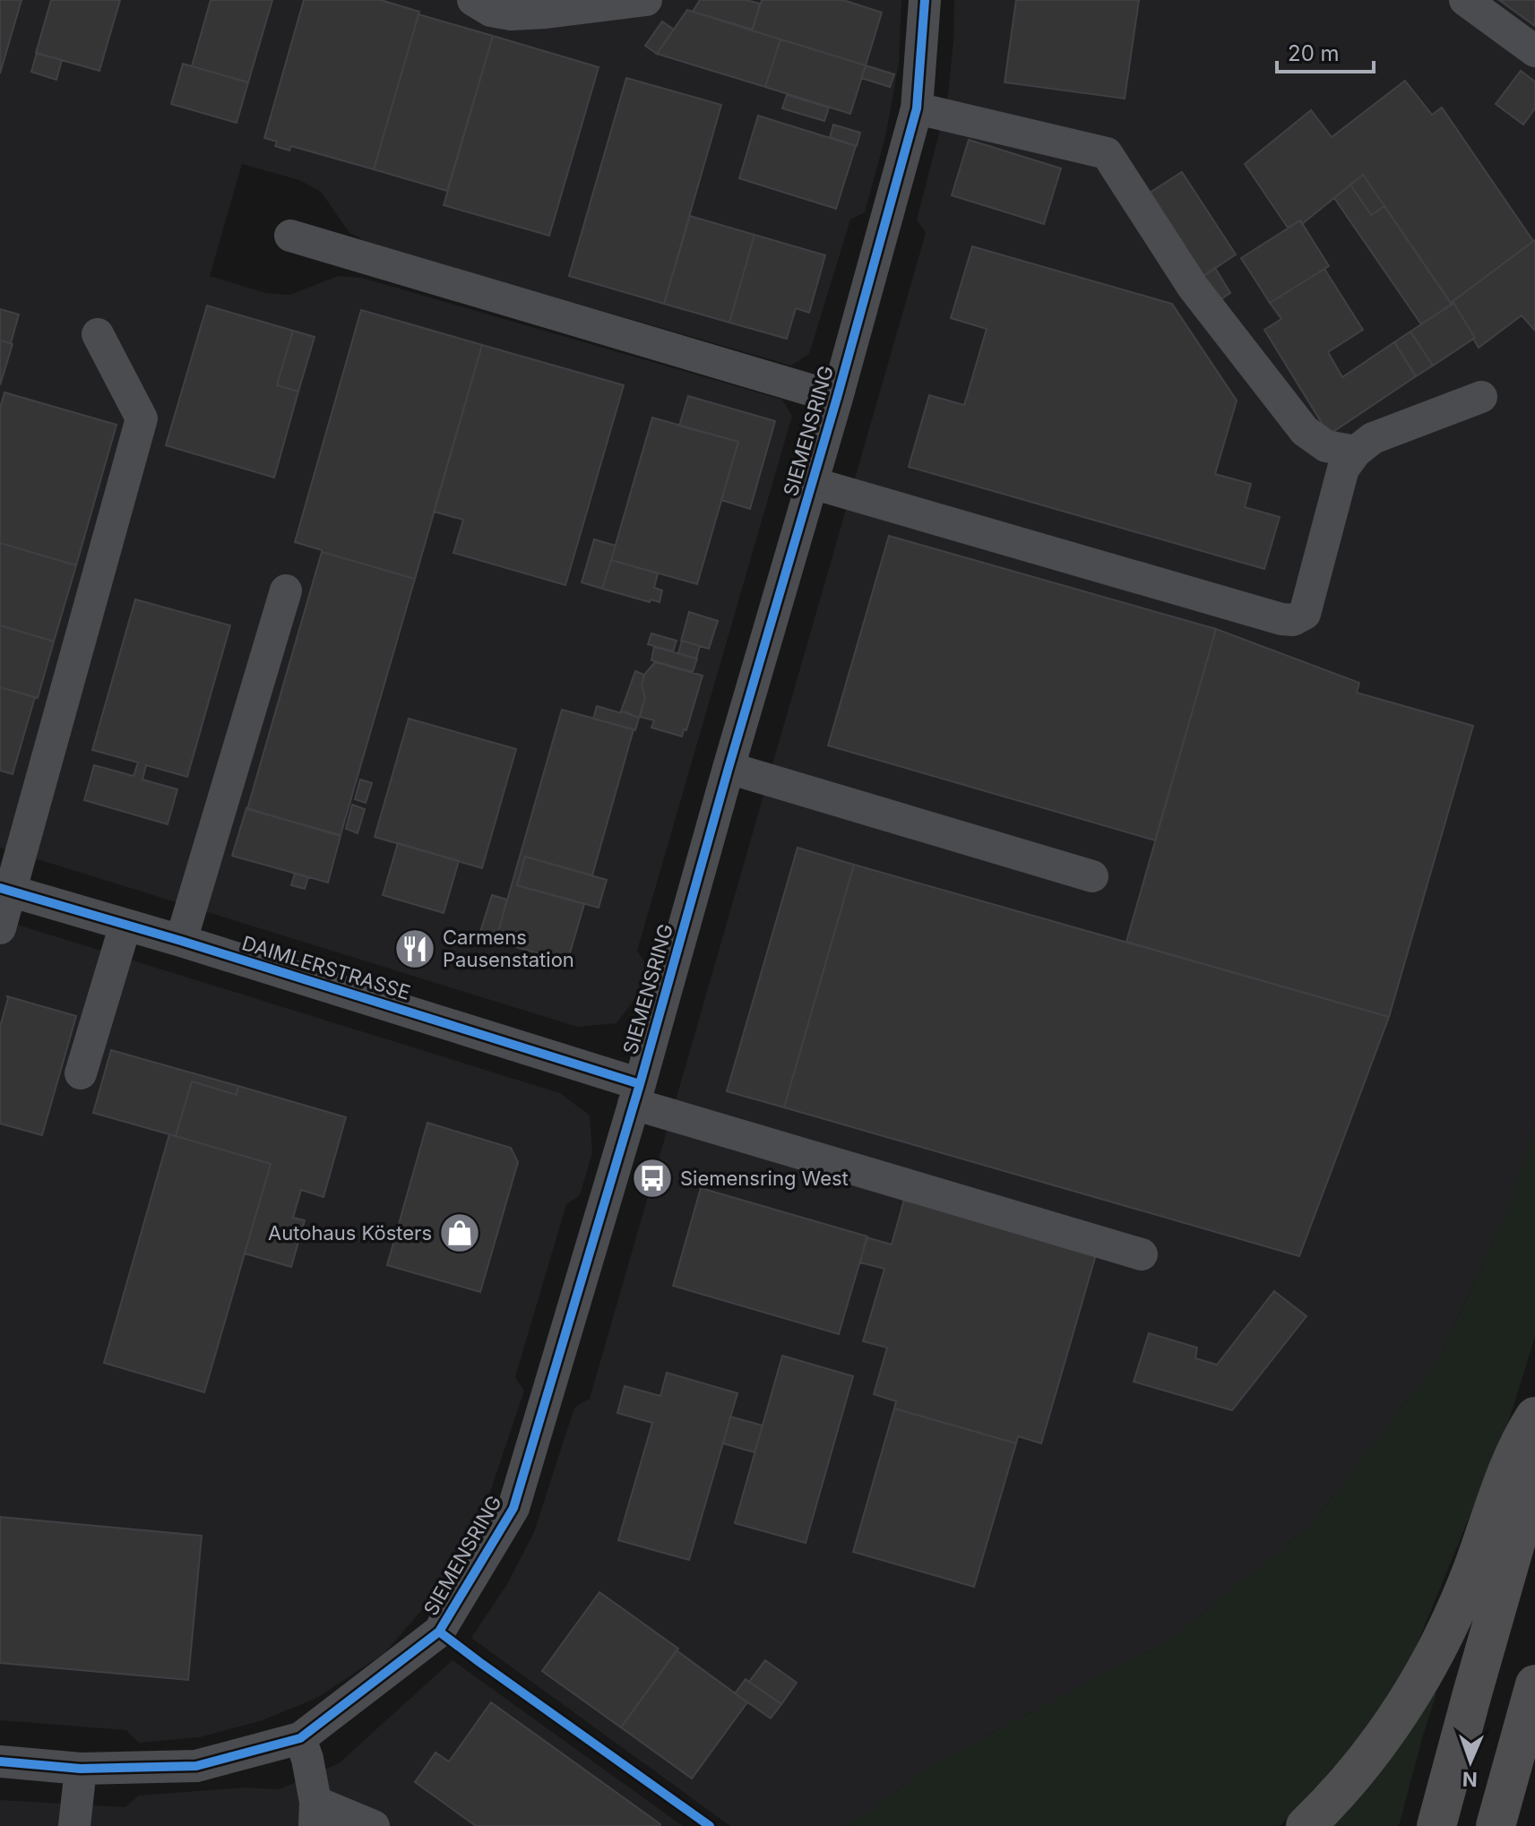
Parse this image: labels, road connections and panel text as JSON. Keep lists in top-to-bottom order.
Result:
{
  "streets": {
    "street": ["SIEMENSRING", "DAIMLERSTRASSE"]
  },
  "crossings": [
    ["SIEMENSRING", "DAIMLERSTRASSE"]
  ],
  "places": {
    "restaurant": ["Carmens Pausenstation"],
    "bus stop": ["Siemensring West"],
    "shop": ["Autohaus Kösters"]
  },
  "scale_bar": "20 m",
  "north": "bottom"
}
